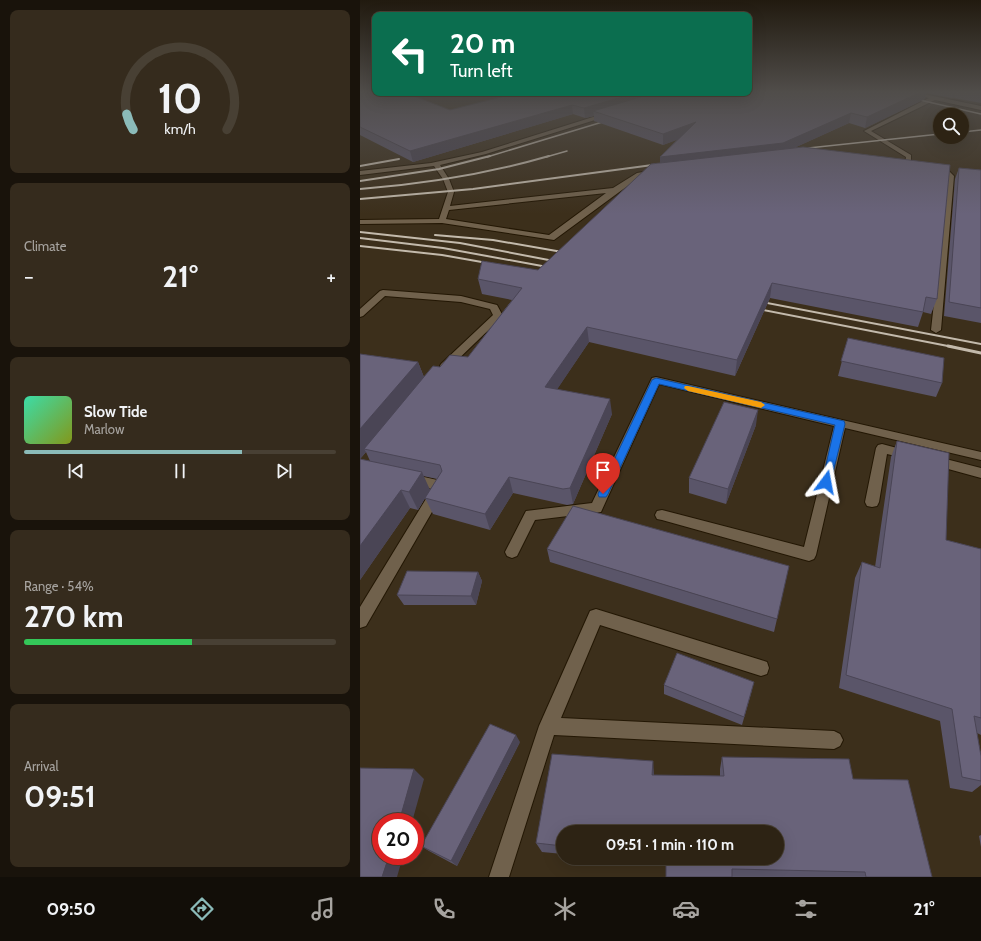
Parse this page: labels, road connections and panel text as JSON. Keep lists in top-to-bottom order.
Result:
{
  "page": {
    "turn": ["20 m", "Turn left"],
    "tile": [
      "Climate",
      ["Range · 54%", "270 km"],
      ["Arrival", "09:51"]
    ],
    "heat": ["−", "21°", "+"],
    "song": ["Slow Tide", "Marlow"],
    "limit": "20",
    "trip": "09:51 · 1 min · 110 m",
    "tabs": ["09:50", "21°"],
    "gauge": ["10", "km/h"]
  }
}
